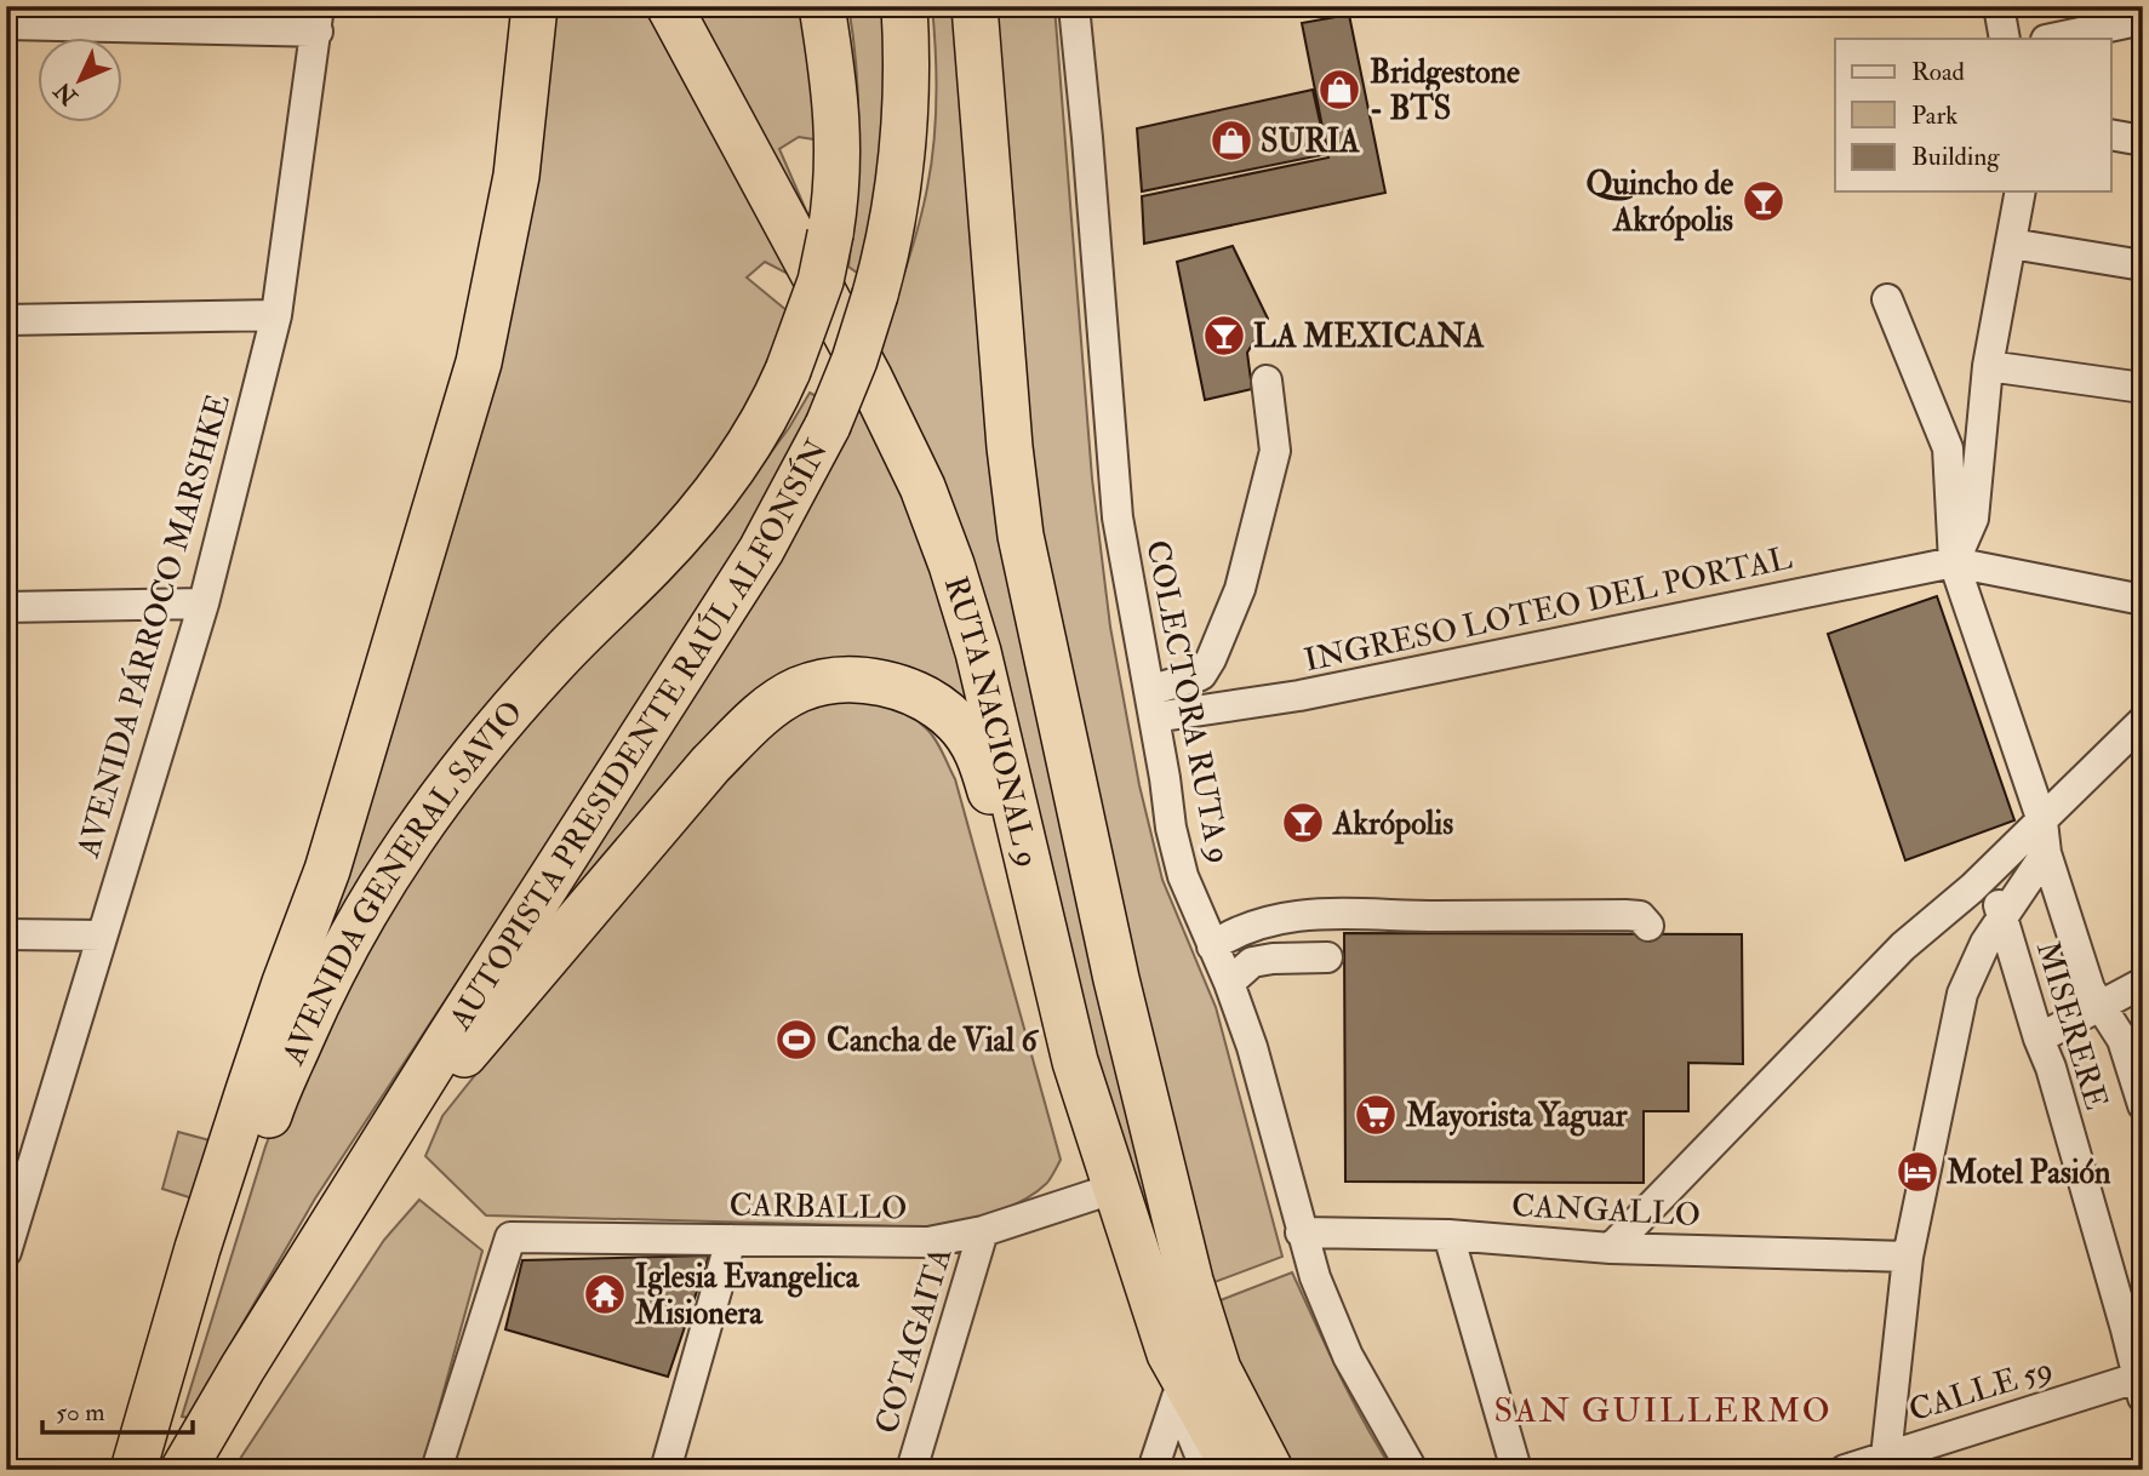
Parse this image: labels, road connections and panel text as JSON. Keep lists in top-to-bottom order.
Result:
{
  "streets": {
    "highway": ["RUTA NACIONAL 9", "AUTOPISTA PRESIDENTE RAÚL ALFONSÍN", "AVENIDA GENERAL SAVIO"],
    "street": [
      "INGRESO LOTEO DEL PORTAL",
      "AVENIDA PÁRROCO MARSHKE",
      "COLECTORA RUTA 9",
      "MISERERE",
      "CARBALLO",
      "CANGALLO",
      "COTAGAITA",
      "CALLE 59"
    ]
  },
  "crossings": [
    ["INGRESO LOTEO DEL PORTAL", "COLECTORA RUTA 9"],
    ["COLECTORA RUTA 9", "CANGALLO"],
    ["RUTA NACIONAL 9", "CARBALLO"],
    ["MISERERE", "CALLE 59"],
    ["CARBALLO", "COTAGAITA"]
  ],
  "districts": ["SAN GUILLERMO"],
  "places": {
    "shop": ["Bridgestone - BTS", "SURIA"],
    "bar": ["Quincho de Akrópolis", "LA MEXICANA", "Akrópolis"],
    "sports": ["Cancha de Vial 6"],
    "supermarket": ["Mayorista Yaguar"],
    "hotel": ["Motel Pasión"],
    "temple": ["Iglesia Evangelica Misionera"]
  },
  "legend": ["Road", "Park", "Building"],
  "scale_bar": "50 m",
  "north": "bottom left"
}
